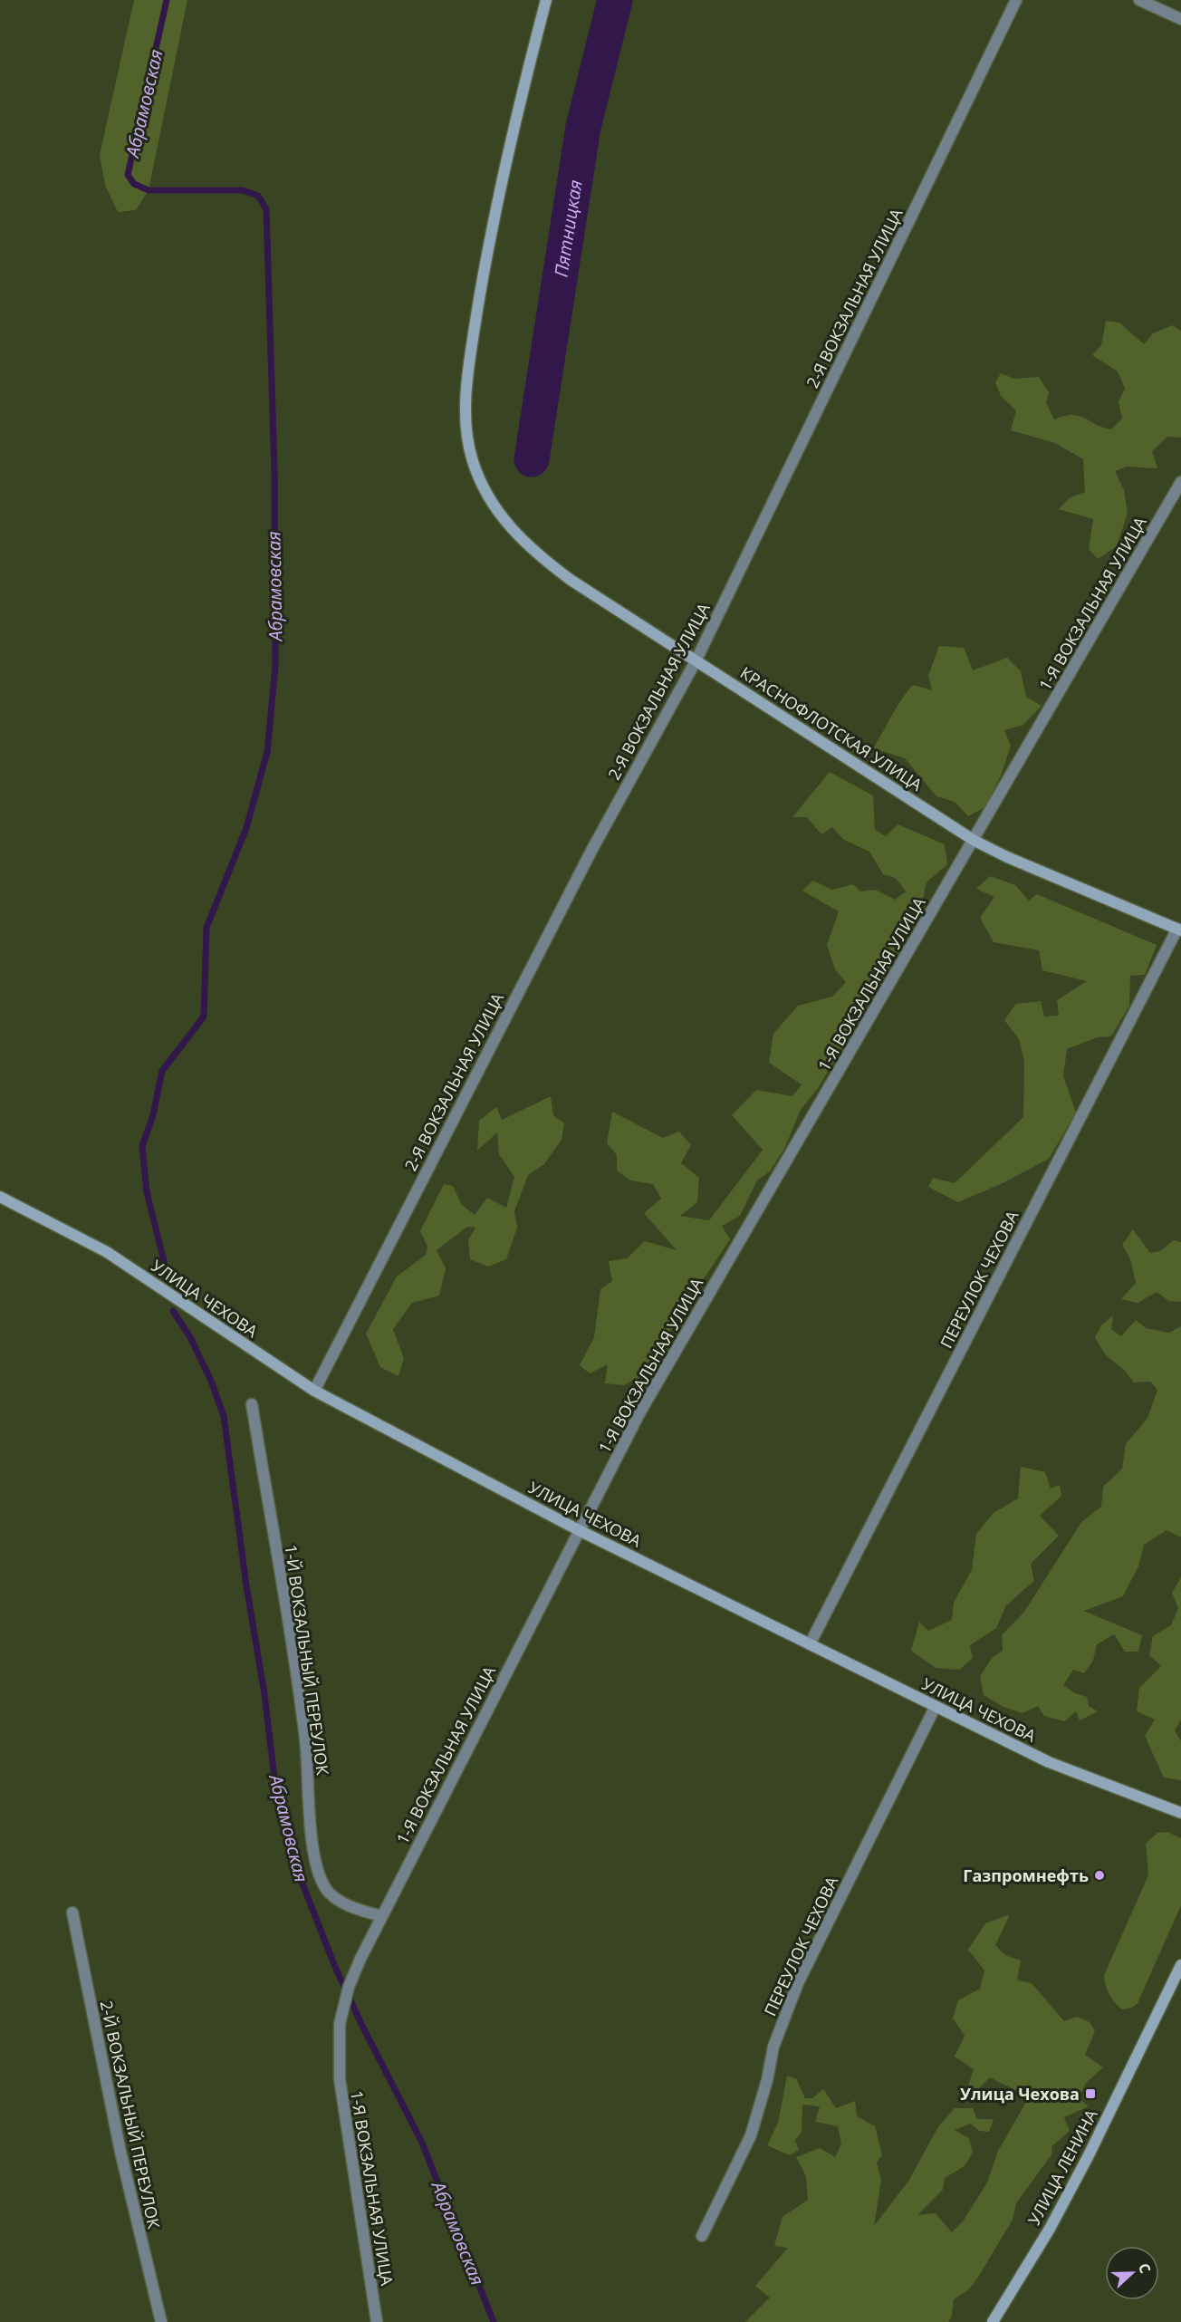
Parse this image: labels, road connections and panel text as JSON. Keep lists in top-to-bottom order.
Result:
{
  "streets": {
    "street": [
      "2-Я ВОКЗАЛЬНАЯ УЛИЦА",
      "1-Я ВОКЗАЛЬНАЯ УЛИЦА",
      "КРАСНОФЛОТСКАЯ УЛИЦА",
      "ПЕРЕУЛОК ЧЕХОВА",
      "УЛИЦА ЧЕХОВА",
      "1-Й ВОКЗАЛЬНЫЙ ПЕРЕУЛОК",
      "2-Й ВОКЗАЛЬНЫЙ ПЕРЕУЛОК",
      "УЛИЦА ЛЕНИНА"
    ]
  },
  "crossings": [
    ["2-Я ВОКЗАЛЬНАЯ УЛИЦА", "КРАСНОФЛОТСКАЯ УЛИЦА"],
    ["2-Я ВОКЗАЛЬНАЯ УЛИЦА", "УЛИЦА ЧЕХОВА"],
    ["1-Я ВОКЗАЛЬНАЯ УЛИЦА", "КРАСНОФЛОТСКАЯ УЛИЦА"],
    ["1-Я ВОКЗАЛЬНАЯ УЛИЦА", "УЛИЦА ЧЕХОВА"],
    ["1-Я ВОКЗАЛЬНАЯ УЛИЦА", "1-Й ВОКЗАЛЬНЫЙ ПЕРЕУЛОК"],
    ["КРАСНОФЛОТСКАЯ УЛИЦА", "ПЕРЕУЛОК ЧЕХОВА"],
    ["ПЕРЕУЛОК ЧЕХОВА", "УЛИЦА ЧЕХОВА"]
  ],
  "water": ["Абрамовская", "Пятницкая"],
  "places": {
    "other": ["Газпромнефть"],
    "transit": ["Улица Чехова"]
  },
  "north": "right"
}
